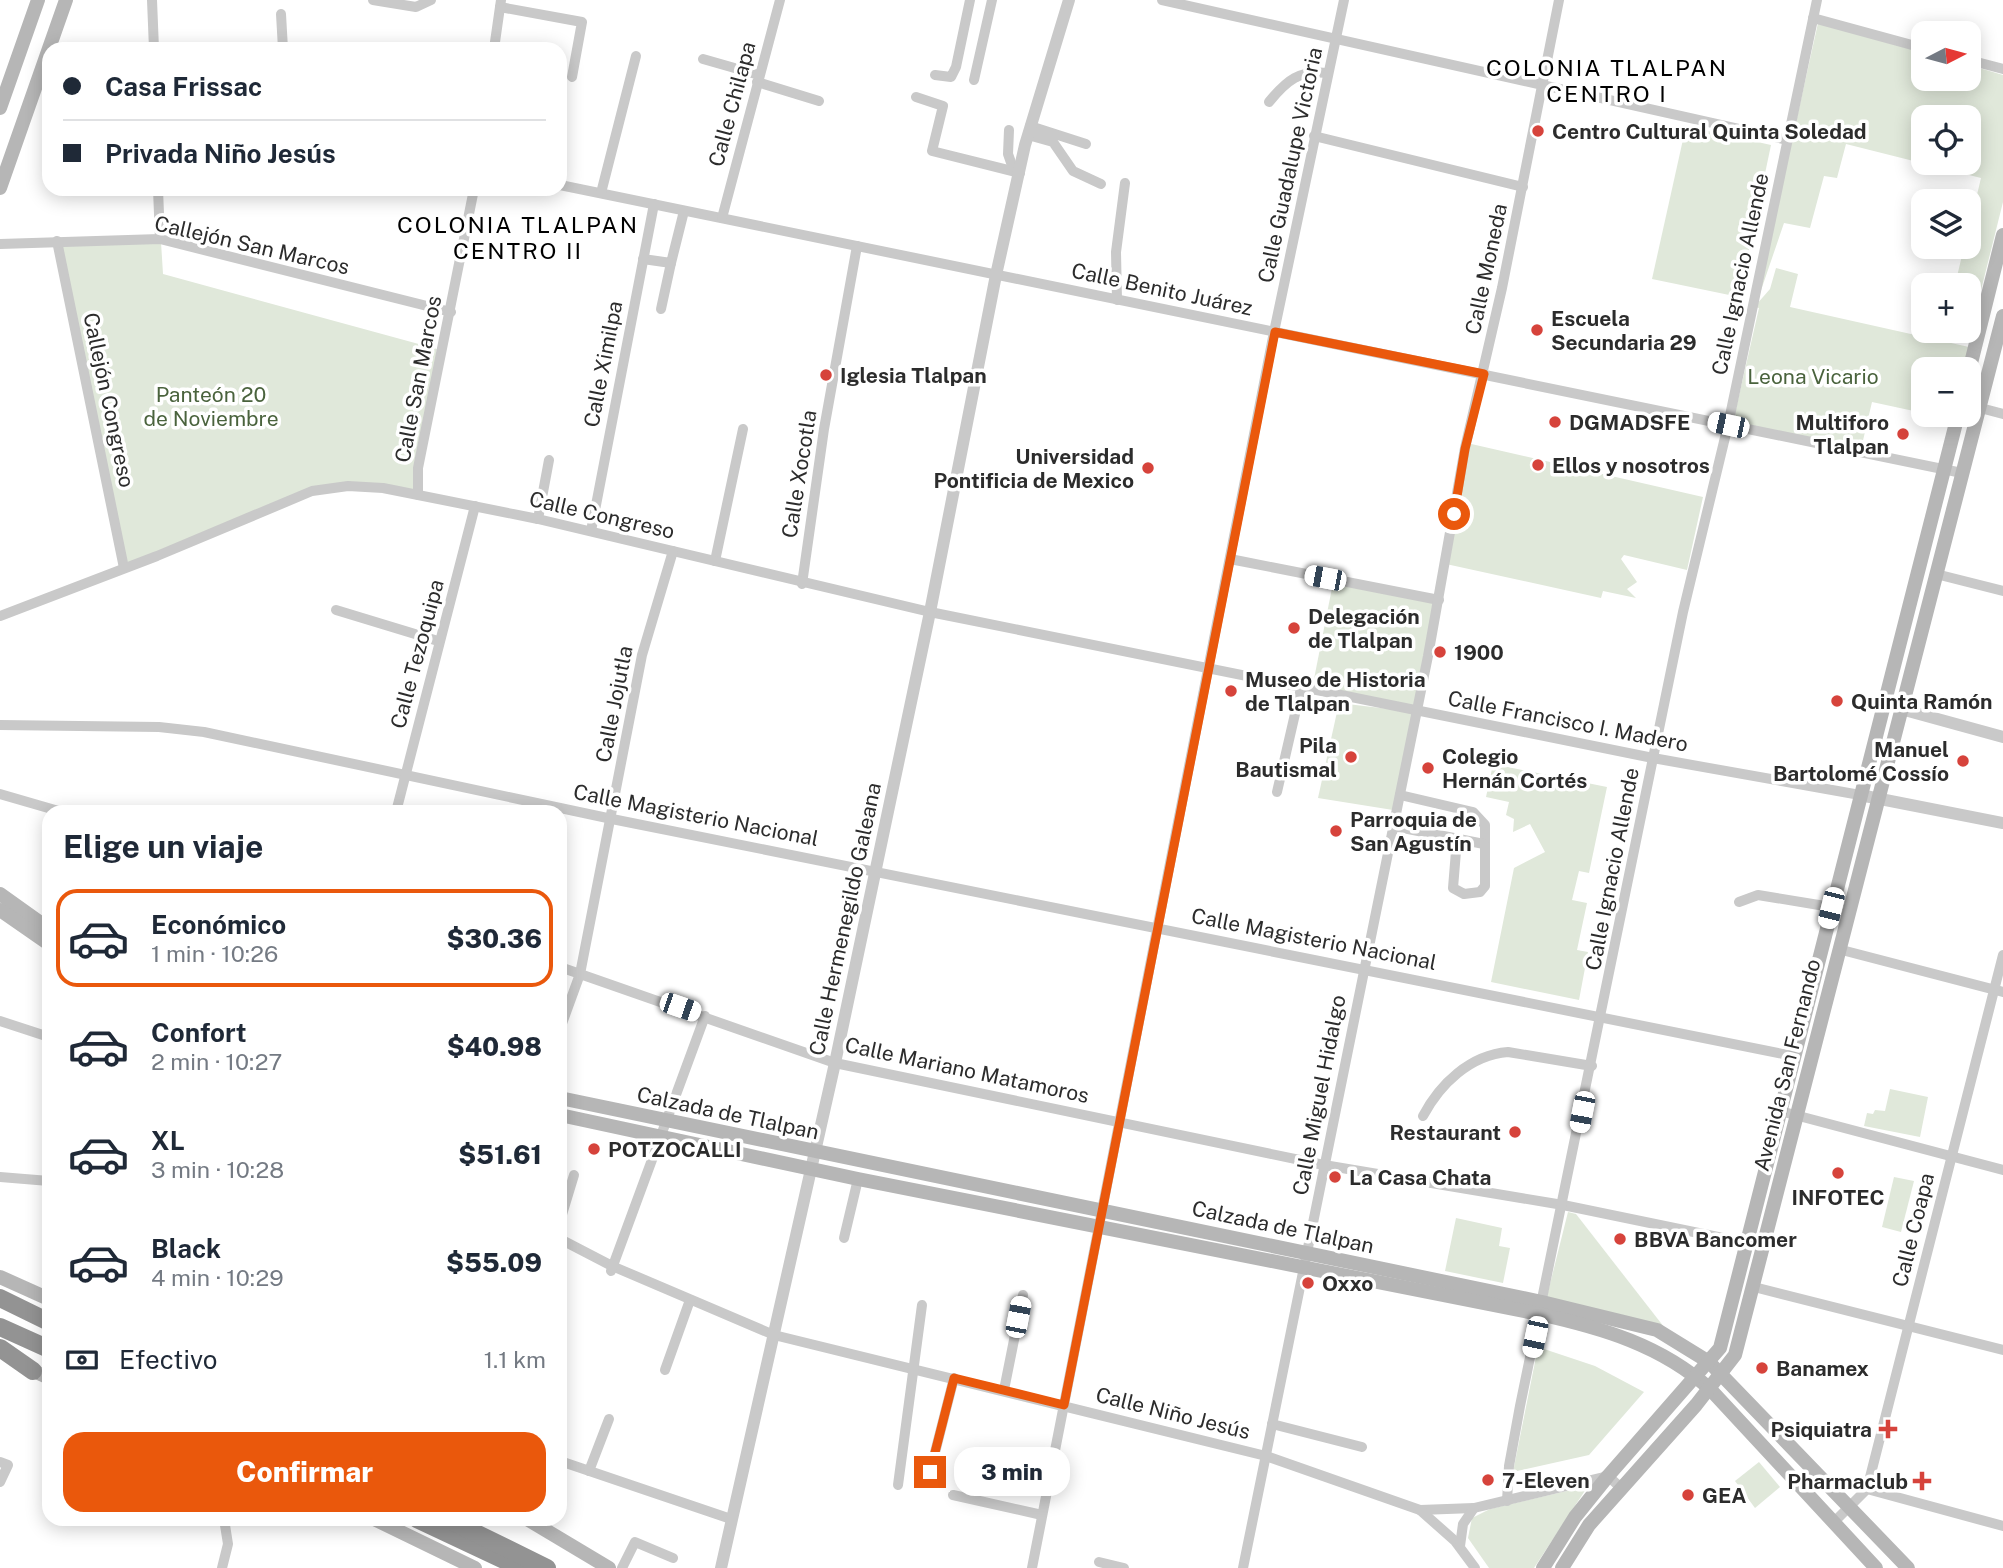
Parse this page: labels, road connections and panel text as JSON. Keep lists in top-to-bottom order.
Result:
{
  "streets": {
    "main road": ["Avenida San Fernando", "Calzada de Tlalpan"],
    "street": [
      "Calle Chilapa",
      "Calle Guadalupe Victoria",
      "Callejón San Marcos",
      "Calle Moneda",
      "Calle Ignacio Allende",
      "Calle Benito Juárez",
      "Calle Ximilpa",
      "Calle San Marcos",
      "Callejón Congreso",
      "Calle Xocotla",
      "Calle Congreso",
      "Calle Tezoquipa",
      "Calle Jojutla",
      "Calle Francisco I. Madero",
      "Calle Magisterio Nacional",
      "Calle Hermenegildo Galeana",
      "Calle Mariano Matamoros",
      "Calle Miguel Hidalgo",
      "Calle Coapa",
      "Calle Niño Jesús"
    ]
  },
  "crossings": [
    ["Calle Chilapa", "Calle Benito Juárez"],
    ["Calle Guadalupe Victoria", "Calle Benito Juárez"],
    ["Calle Guadalupe Victoria", "Calle Congreso"],
    ["Calle Guadalupe Victoria", "Calle Francisco I. Madero"],
    ["Calle Guadalupe Victoria", "Calle Magisterio Nacional"],
    ["Calle Guadalupe Victoria", "Calle Mariano Matamoros"],
    ["Calle Guadalupe Victoria", "Calzada de Tlalpan"],
    ["Calle Guadalupe Victoria", "Calle Niño Jesús"],
    ["Callejón San Marcos", "Calle San Marcos"],
    ["Callejón San Marcos", "Callejón Congreso"],
    ["Calle Moneda", "Calle Benito Juárez"],
    ["Calle Moneda", "Calle Francisco I. Madero"],
    ["Calle Moneda", "Calle Miguel Hidalgo"],
    ["Calle Ignacio Allende", "Calle Benito Juárez"],
    ["Calle Ignacio Allende", "Calle Francisco I. Madero"],
    ["Calle Ignacio Allende", "Calle Magisterio Nacional"],
    ["Calle Ignacio Allende", "Calle Mariano Matamoros"],
    ["Calle Ignacio Allende", "Calzada de Tlalpan"],
    ["Calle Ignacio Allende", "Calle Niño Jesús"],
    ["Calle Benito Juárez", "Calle Ximilpa"],
    ["Calle Benito Juárez", "Calle Xocotla"],
    ["Calle Benito Juárez", "Calle Hermenegildo Galeana"],
    ["Calle Benito Juárez", "Avenida San Fernando"],
    ["Calle Ximilpa", "Calle Congreso"],
    ["Calle San Marcos", "Calle Congreso"],
    ["Callejón Congreso", "Calle Congreso"],
    ["Calle Xocotla", "Calle Congreso"],
    ["Calle Congreso", "Calle Tezoquipa"],
    ["Calle Congreso", "Calle Jojutla"],
    ["Calle Congreso", "Calle Francisco I. Madero"],
    ["Calle Congreso", "Calle Hermenegildo Galeana"],
    ["Calle Tezoquipa", "Calle Magisterio Nacional"],
    ["Calle Jojutla", "Calle Magisterio Nacional"],
    ["Calle Jojutla", "Calle Mariano Matamoros"],
    ["Calle Francisco I. Madero", "Avenida San Fernando"],
    ["Calle Francisco I. Madero", "Calle Miguel Hidalgo"],
    ["Calle Magisterio Nacional", "Calle Hermenegildo Galeana"],
    ["Calle Magisterio Nacional", "Avenida San Fernando"],
    ["Calle Magisterio Nacional", "Calle Miguel Hidalgo"],
    ["Calle Hermenegildo Galeana", "Calle Mariano Matamoros"],
    ["Calle Hermenegildo Galeana", "Calzada de Tlalpan"],
    ["Calle Hermenegildo Galeana", "Calle Niño Jesús"],
    ["Avenida San Fernando", "Calle Mariano Matamoros"],
    ["Avenida San Fernando", "Calzada de Tlalpan"],
    ["Avenida San Fernando", "Calle Niño Jesús"],
    ["Calle Mariano Matamoros", "Calle Miguel Hidalgo"],
    ["Calle Miguel Hidalgo", "Calzada de Tlalpan"],
    ["Calle Miguel Hidalgo", "Calle Niño Jesús"],
    ["Calzada de Tlalpan", "Calle Coapa"]
  ],
  "districts": ["COLONIA TLALPAN CENTRO I", "COLONIA TLALPAN CENTRO II"],
  "parks": ["Leona Vicario", "Panteón 20 de Noviembre"],
  "places": {
    "other": [
      "Centro Cultural Quinta Soledad",
      "Escuela Secundaria 29",
      "Iglesia Tlalpan",
      "DGMADSFE",
      "Multiforo Tlalpan",
      "Ellos y nosotros",
      "Universidad Pontificia de Mexico",
      "Delegación de Tlalpan",
      "1900",
      "Museo de Historia de Tlalpan",
      "Quinta Ramón",
      "Pila Bautismal",
      "Manuel Bartolomé Cossío",
      "Colegio Hernán Cortés",
      "Parroquia de San Agustín",
      "Restaurant",
      "POTZOCALLI",
      "INFOTEC",
      "La Casa Chata",
      "BBVA Bancomer",
      "Oxxo",
      "Banamex",
      "7-Eleven",
      "GEA"
    ],
    "health": ["Psiquiatra", "Pharmaclub"]
  },
  "north": "right",
  "page": {
    "map_buttons": ["+", "−"],
    "banner": ["Casa Frissac", "Privada Niño Jesús"],
    "heading": "Elige un viaje",
    "list": [
      {
        "name": "Económico",
        "note": "1 min · 10:26",
        "value": "$30.36"
      },
      {
        "name": "Confort",
        "note": "2 min · 10:27",
        "value": "$40.98"
      },
      {
        "name": "XL",
        "note": "3 min · 10:28",
        "value": "$51.61"
      },
      {
        "name": "Black",
        "note": "4 min · 10:29",
        "value": "$55.09"
      }
    ],
    "pay": ["Efectivo", "1.1 km"],
    "buttons": "Confirmar",
    "bubble": "3 min"
  }
}
